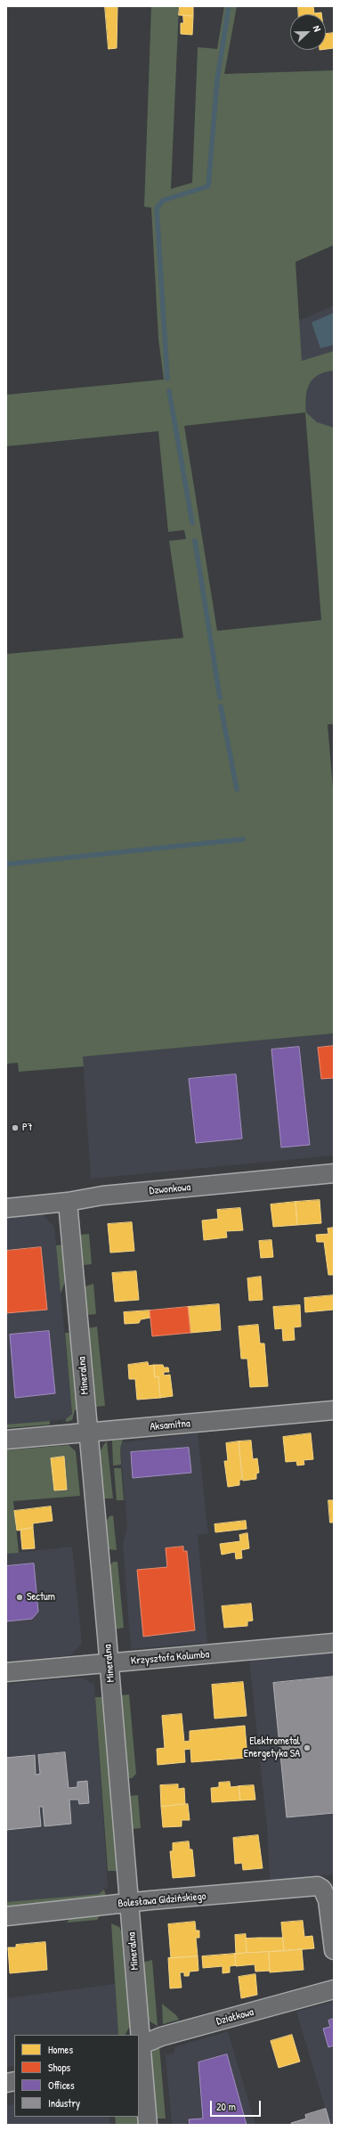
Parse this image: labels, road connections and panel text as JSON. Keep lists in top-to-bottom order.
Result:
{
  "streets": {
    "street": [
      "Dzwonkowa",
      "Mineralna",
      "Aksamitna",
      "Krzysztofa Kolumba",
      "Bolesława Gidzińskiego",
      "Działkowa"
    ]
  },
  "crossings": [
    ["Dzwonkowa", "Mineralna"],
    ["Mineralna", "Aksamitna"],
    ["Mineralna", "Krzysztofa Kolumba"],
    ["Mineralna", "Bolesława Gidzińskiego"],
    ["Mineralna", "Działkowa"]
  ],
  "places": ["P7", "Sectum", "Elektrometal Energetyka SA"],
  "legend": [
    "Homes",
    "Shops",
    "Offices",
    "Industry"
  ],
  "scale_bar": "20 m",
  "north": "right"
}
